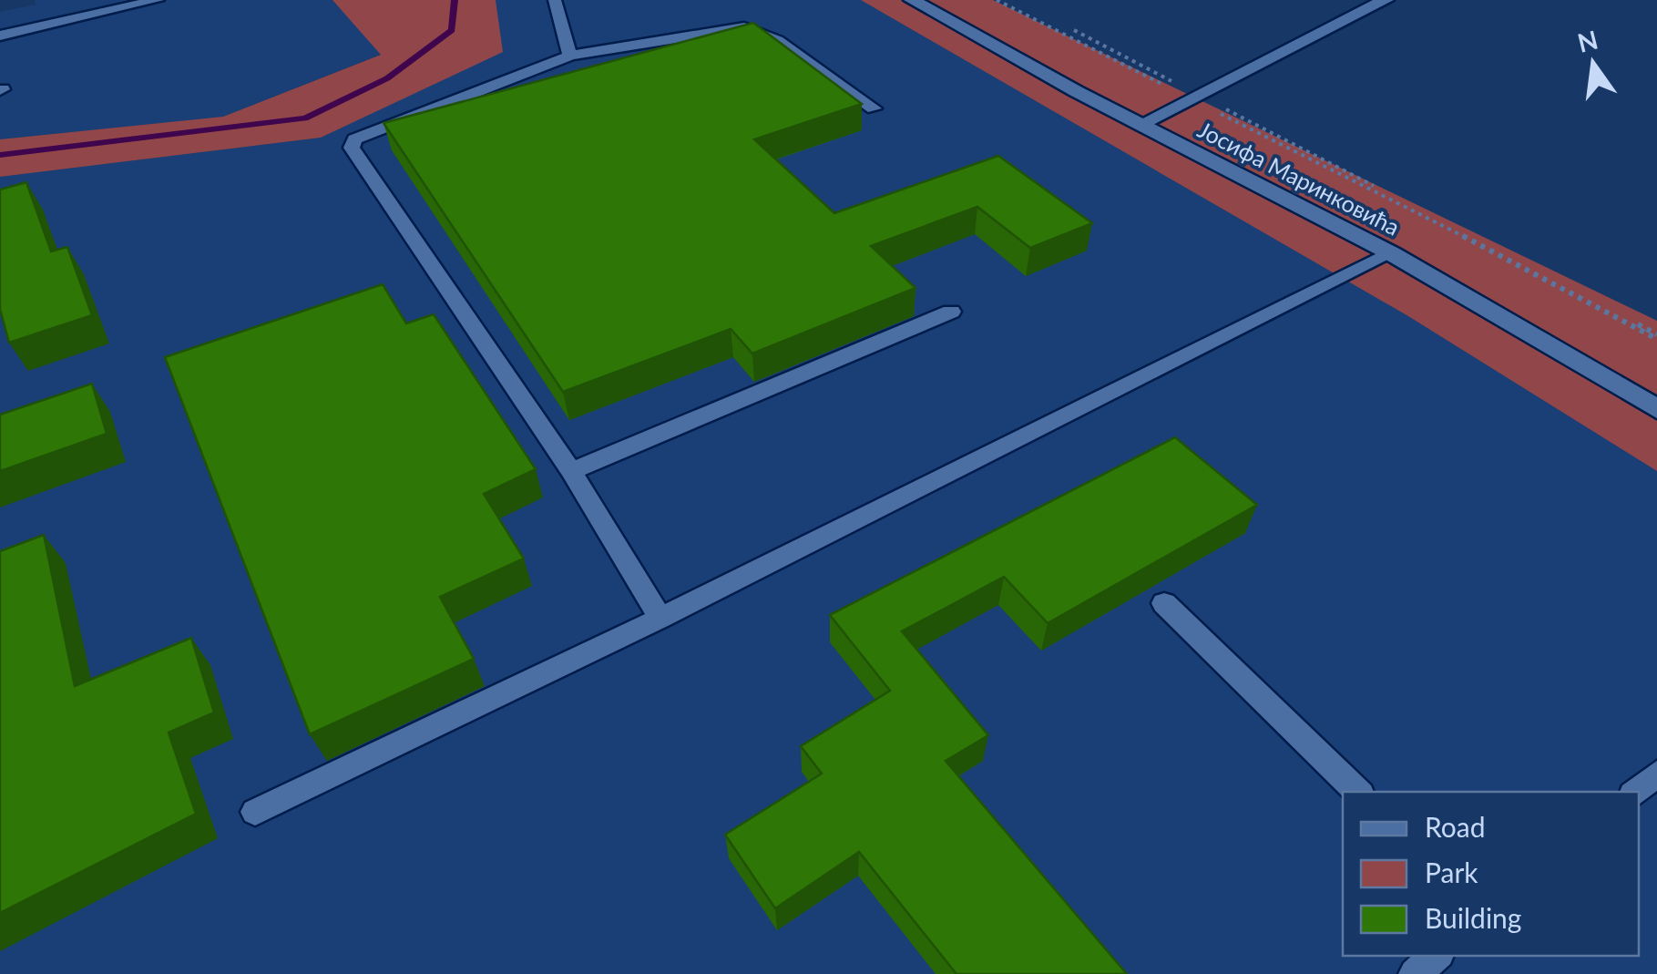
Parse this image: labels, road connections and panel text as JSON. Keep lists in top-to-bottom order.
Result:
{
  "streets": {
    "street": ["Јосифа Маринковића"]
  },
  "legend": ["Road", "Park", "Building"],
  "north": "top"
}
